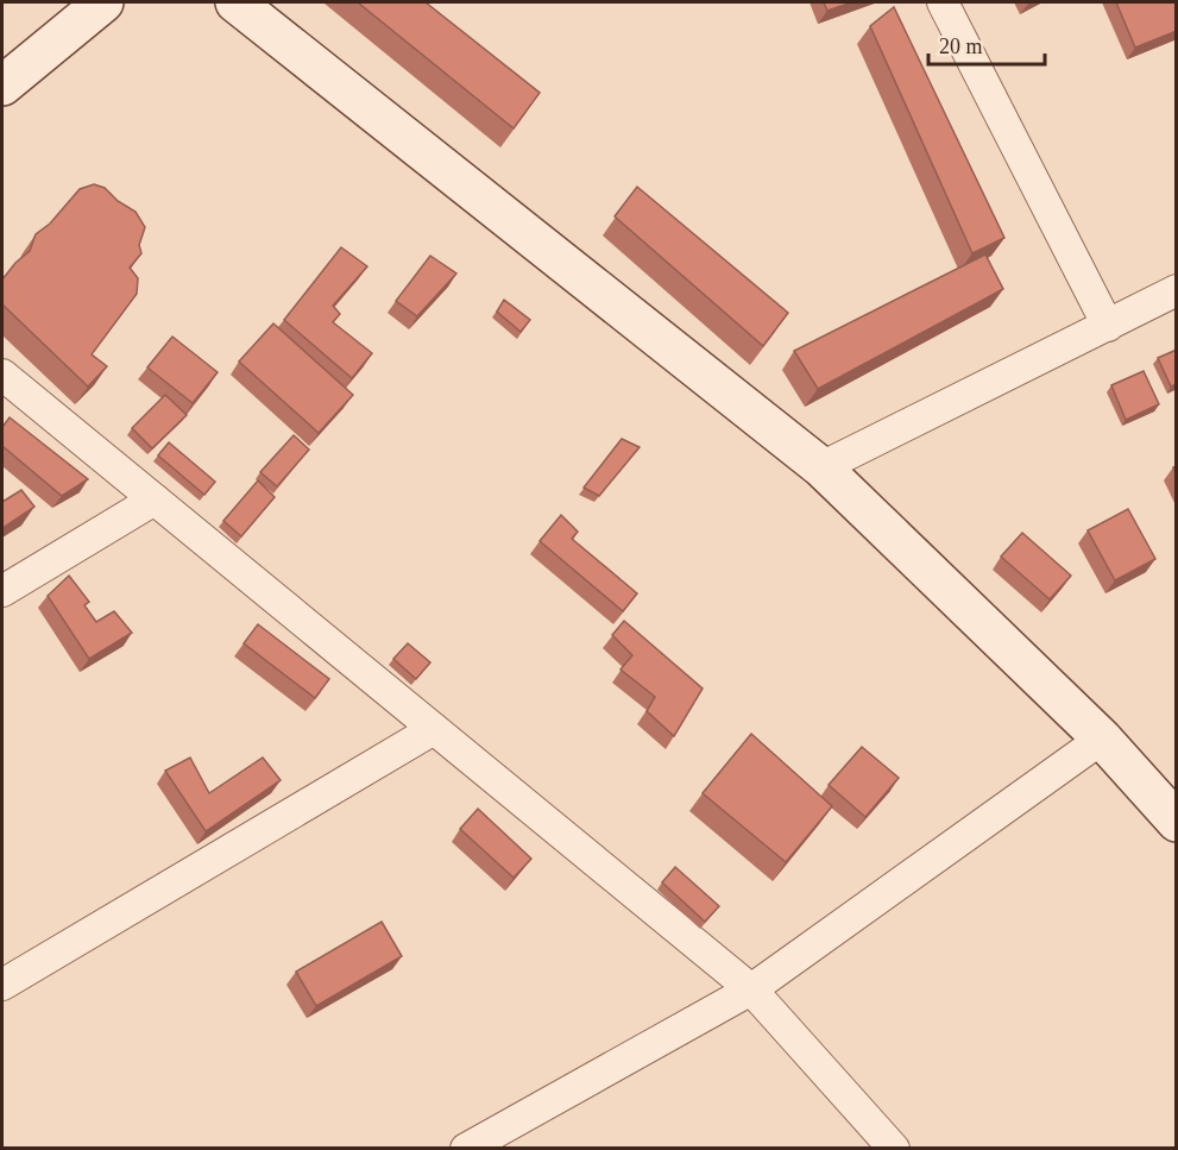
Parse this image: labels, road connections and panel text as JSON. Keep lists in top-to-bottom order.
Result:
{
  "scale_bar": "20 m"
}
